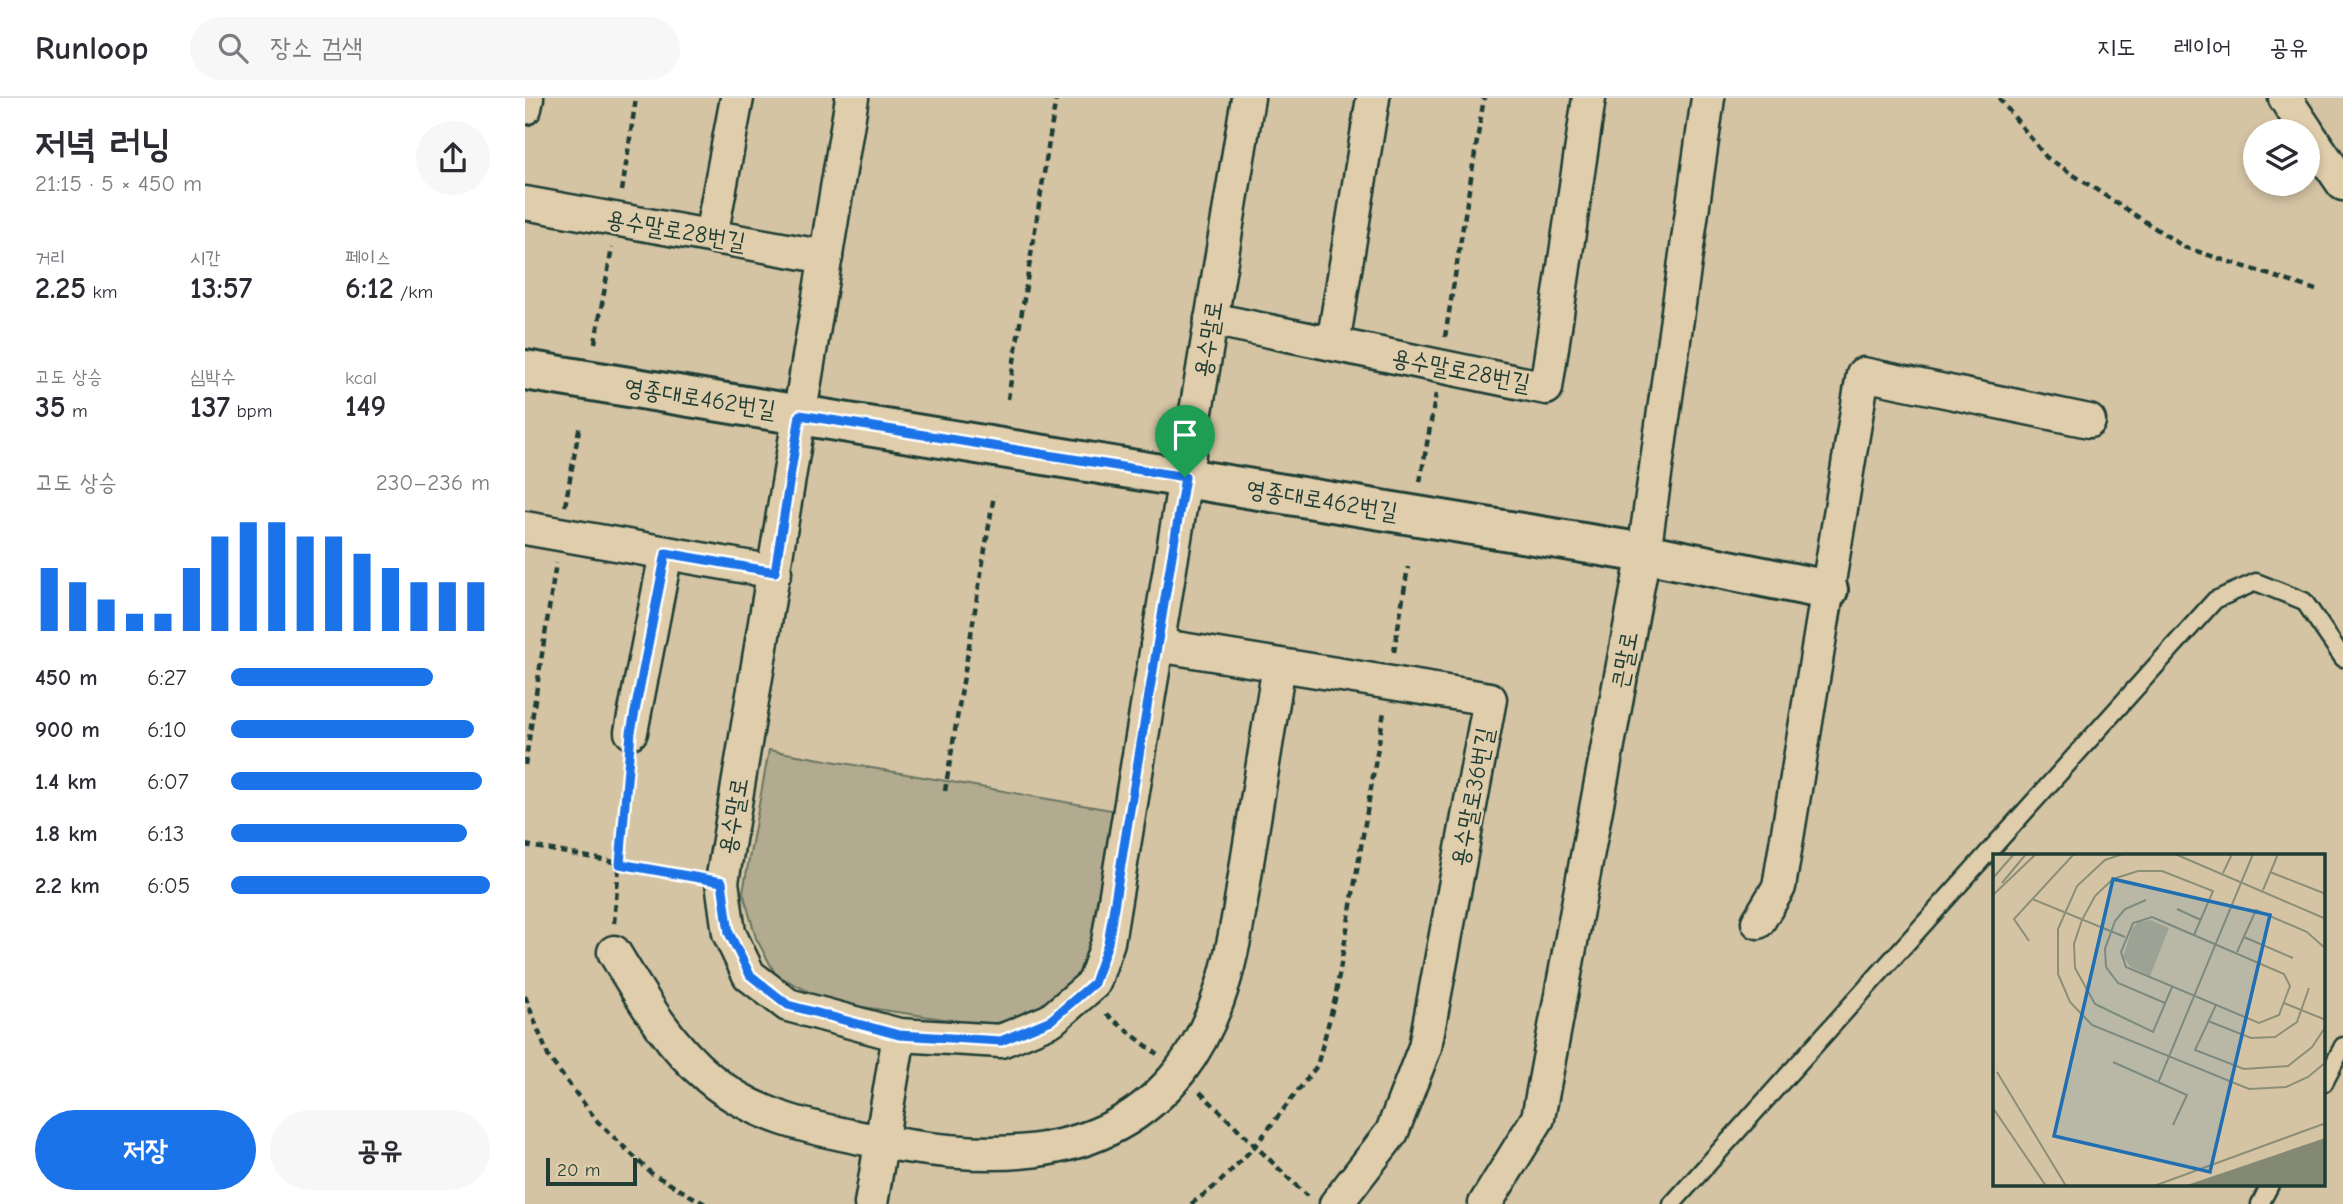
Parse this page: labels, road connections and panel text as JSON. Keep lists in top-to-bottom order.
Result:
{
  "streets": {
    "street": [
      "용수말로28번길",
      "용수말로",
      "영종대로462번길",
      "큰말로",
      "용수말로36번길"
    ]
  },
  "crossings": [
    ["용수말로28번길", "용수말로"],
    ["용수말로", "영종대로462번길"],
    ["용수말로", "용수말로36번길"],
    ["영종대로462번길", "큰말로"]
  ],
  "scale_bar": "20 m",
  "page": {
    "header": "Runloop",
    "search": "장소 검색",
    "nav": ["지도", "레이어", "공유"],
    "heading": ["저녁 러닝", "21:15 · 5 × 450 m"],
    "stats": [
      ["거리", "2.25 km"],
      ["시간", "13:57"],
      ["페이스", "6:12 /km"],
      ["고도 상승", "35 m"],
      ["심박수", "137 bpm"],
      ["kcal", "149"]
    ],
    "chart": ["고도 상승", "230–236 m"],
    "list": [
      {
        "name": "450 m",
        "note": "6:27"
      },
      {
        "name": "900 m",
        "note": "6:10"
      },
      {
        "name": "1.4 km",
        "note": "6:07"
      },
      {
        "name": "1.8 km",
        "note": "6:13"
      },
      {
        "name": "2.2 km",
        "note": "6:05"
      }
    ],
    "buttons": ["저장", "공유"],
    "scale": "20 m"
  }
}
